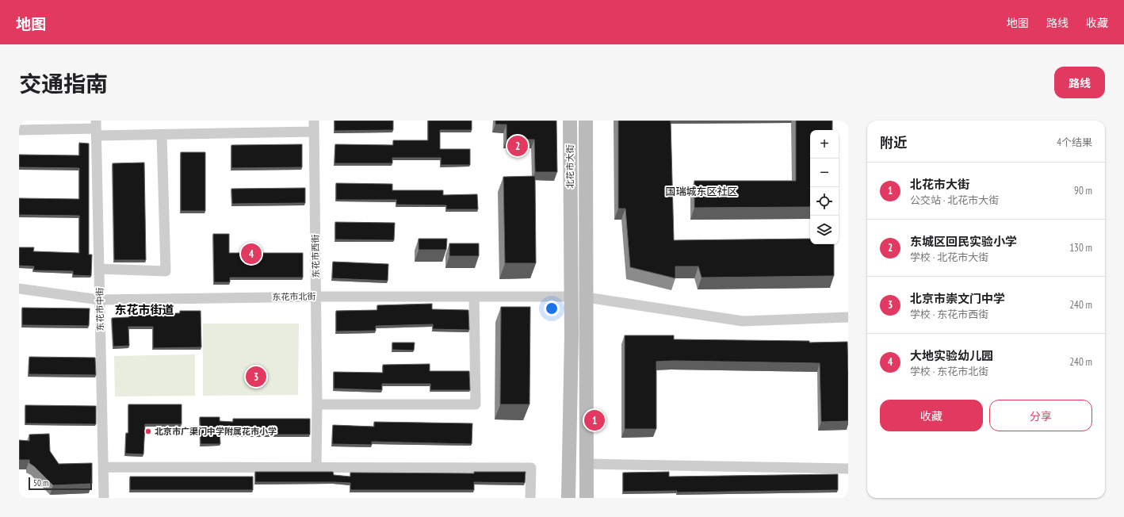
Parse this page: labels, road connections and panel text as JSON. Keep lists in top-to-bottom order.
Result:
{
  "streets": {
    "main road": ["北花市大街"],
    "street": ["东花市西街", "东花市北街", "东花市中街"]
  },
  "crossings": [
    ["北花市大街", "东花市北街"],
    ["东花市西街", "东花市北街"],
    ["东花市北街", "东花市中街"]
  ],
  "districts": ["国瑞城东区社区", "东花市街道"],
  "places": ["北京市广渠门中学附属花市小学"],
  "scale_bar": "50 m",
  "page": {
    "header": "地图",
    "nav": ["地图", "路线", "收藏"],
    "title": "交通指南",
    "buttons": [
      "路线",
      ["收藏", "分享"]
    ],
    "heading": ["附近", "4个结果"],
    "map_buttons": ["+", "−"],
    "pins": [
      "2",
      "4",
      "3",
      "1"
    ],
    "list": [
      {
        "mark": "1",
        "name": "北花市大街",
        "note": "公交站 · 北花市大街",
        "value": "90 m"
      },
      {
        "mark": "2",
        "name": "东城区回民实验小学",
        "note": "学校 · 北花市大街",
        "value": "130 m"
      },
      {
        "mark": "3",
        "name": "北京市崇文门中学",
        "note": "学校 · 东花市西街",
        "value": "240 m"
      },
      {
        "mark": "4",
        "name": "大地实验幼儿园",
        "note": "学校 · 东花市北街",
        "value": "240 m"
      }
    ],
    "scale": "50 m"
  }
}
